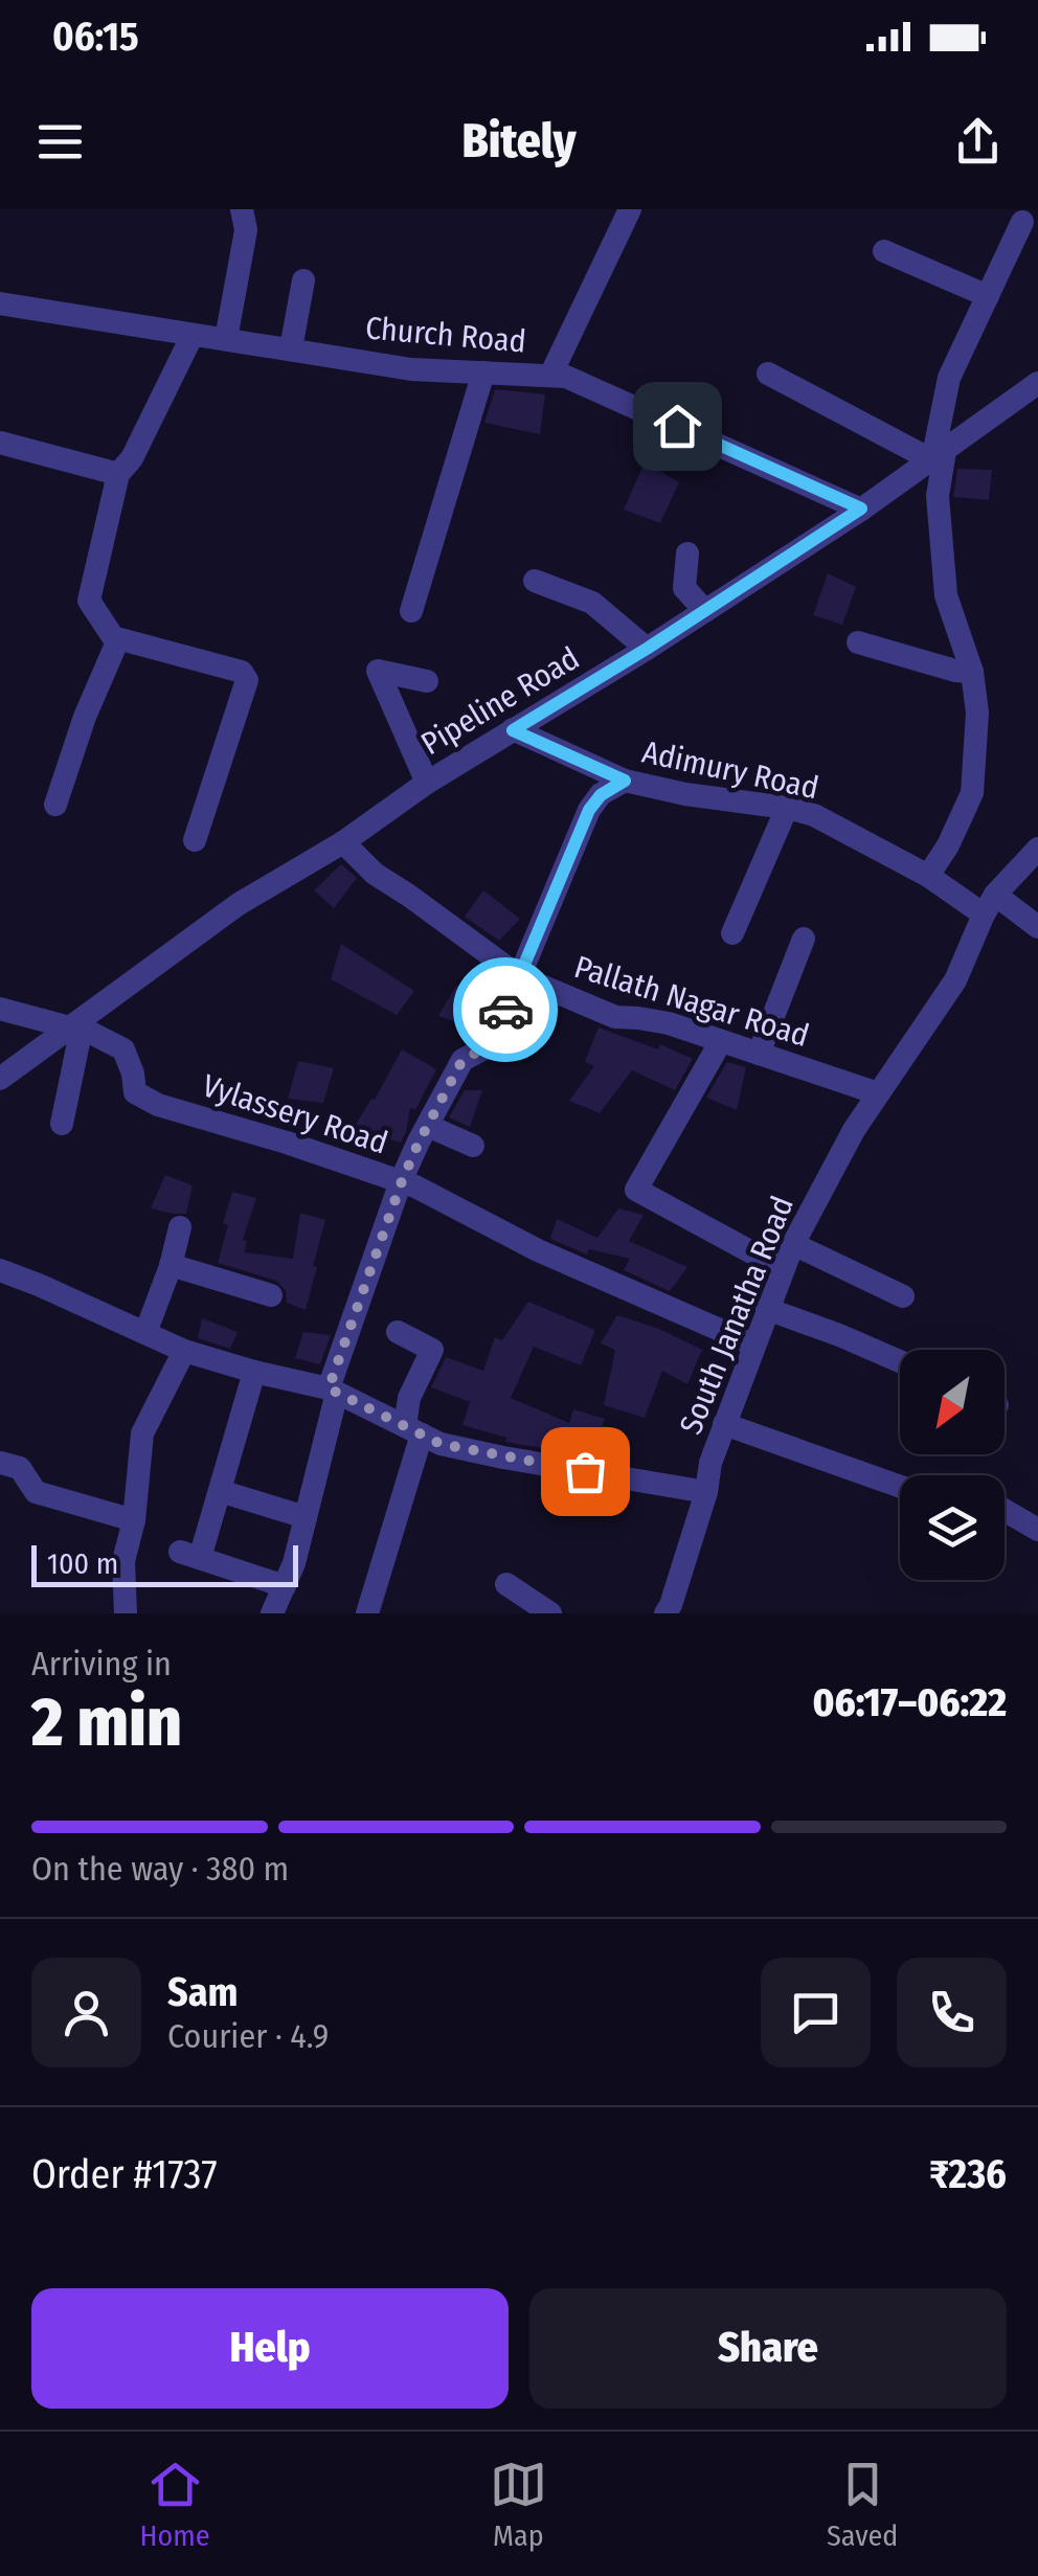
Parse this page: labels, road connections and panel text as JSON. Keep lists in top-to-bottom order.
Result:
{
  "streets": {
    "street": [
      "Church Road",
      "Pipeline Road",
      "Adimury Road",
      "Pallath Nagar Road",
      "Vylassery Road",
      "South Janatha Road"
    ]
  },
  "crossings": [
    ["Church Road", "Pipeline Road"],
    ["Pipeline Road", "Adimury Road"],
    ["Pipeline Road", "Pallath Nagar Road"],
    ["Pipeline Road", "Vylassery Road"],
    ["Adimury Road", "South Janatha Road"],
    ["Pallath Nagar Road", "South Janatha Road"],
    ["Vylassery Road", "South Janatha Road"]
  ],
  "scale_bar": "100 m",
  "north": "bottom left",
  "page": {
    "status": "06:15",
    "header": "Bitely",
    "scale": "100 m",
    "heading": ["2 min", "Arriving in", "06:17–06:22"],
    "panel": [
      "Sam",
      "Courier · 4.9",
      "Order #1737",
      "₹236"
    ],
    "bar": "On the way · 380 m",
    "buttons": ["Help", "Share"],
    "tabs": ["Home", "Map", "Saved"]
  }
}
